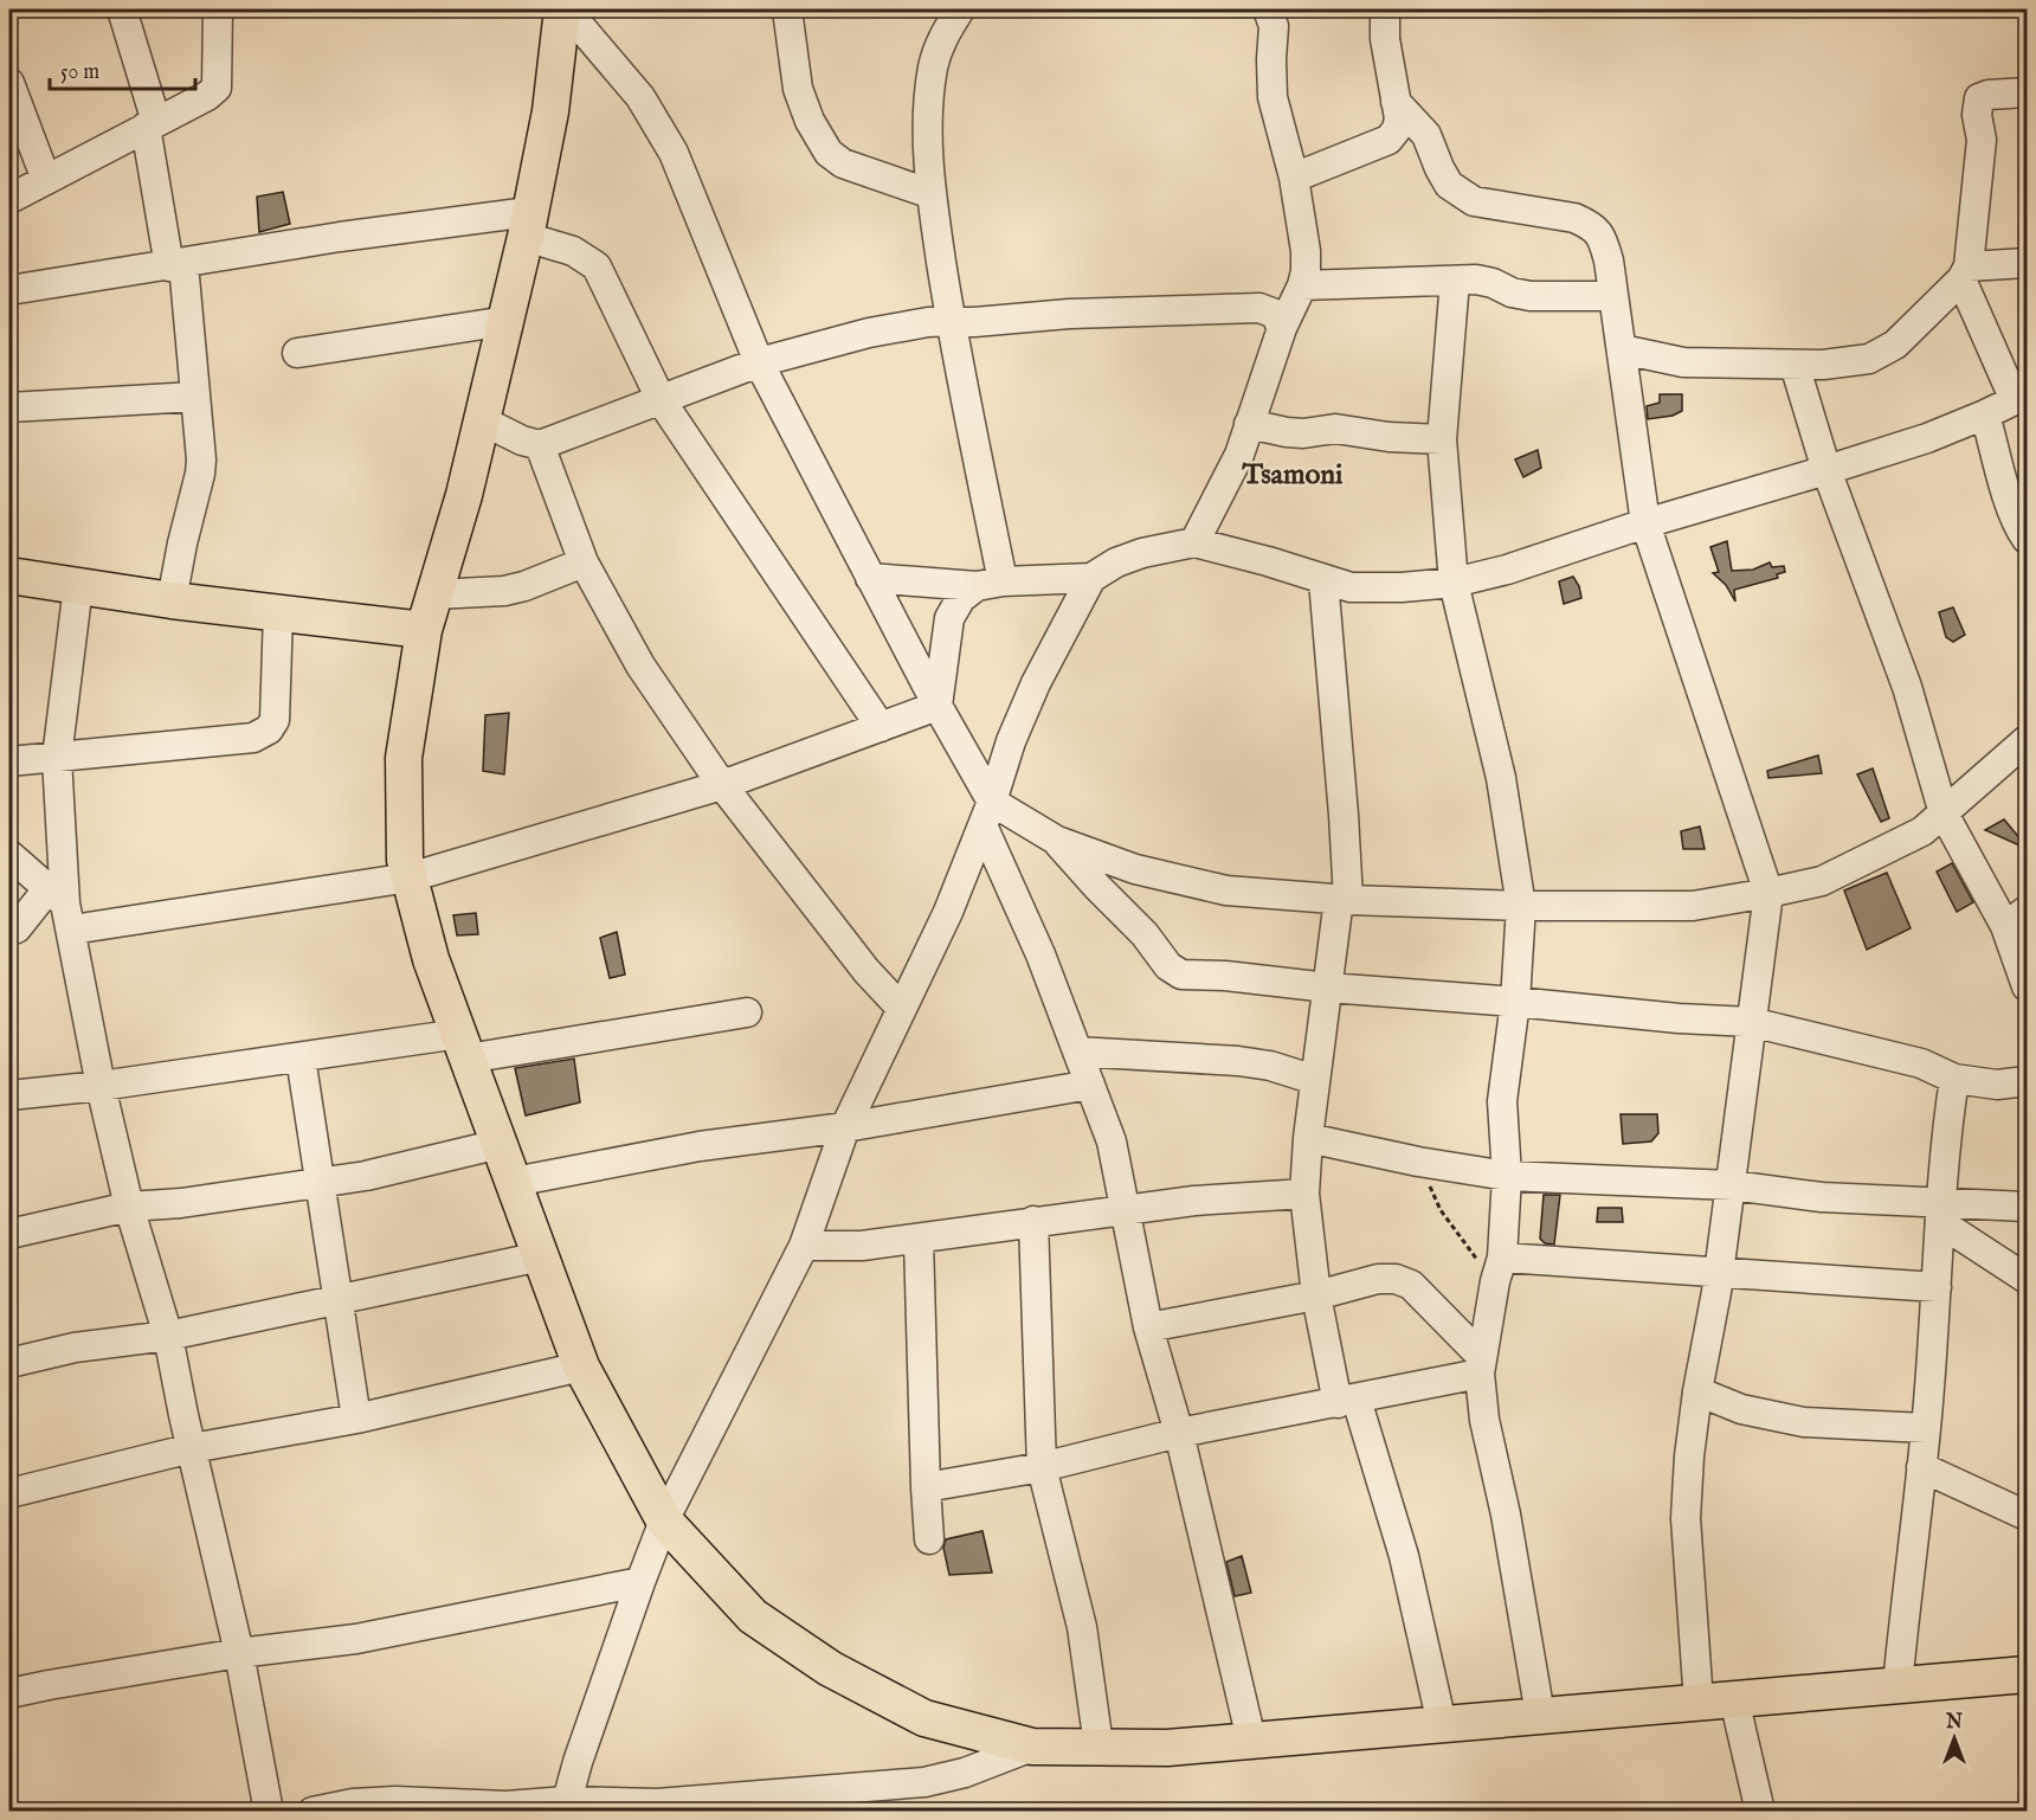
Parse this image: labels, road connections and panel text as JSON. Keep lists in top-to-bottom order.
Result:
{
  "districts": ["Tsamoni"],
  "scale_bar": "50 m",
  "north": "top"
}
